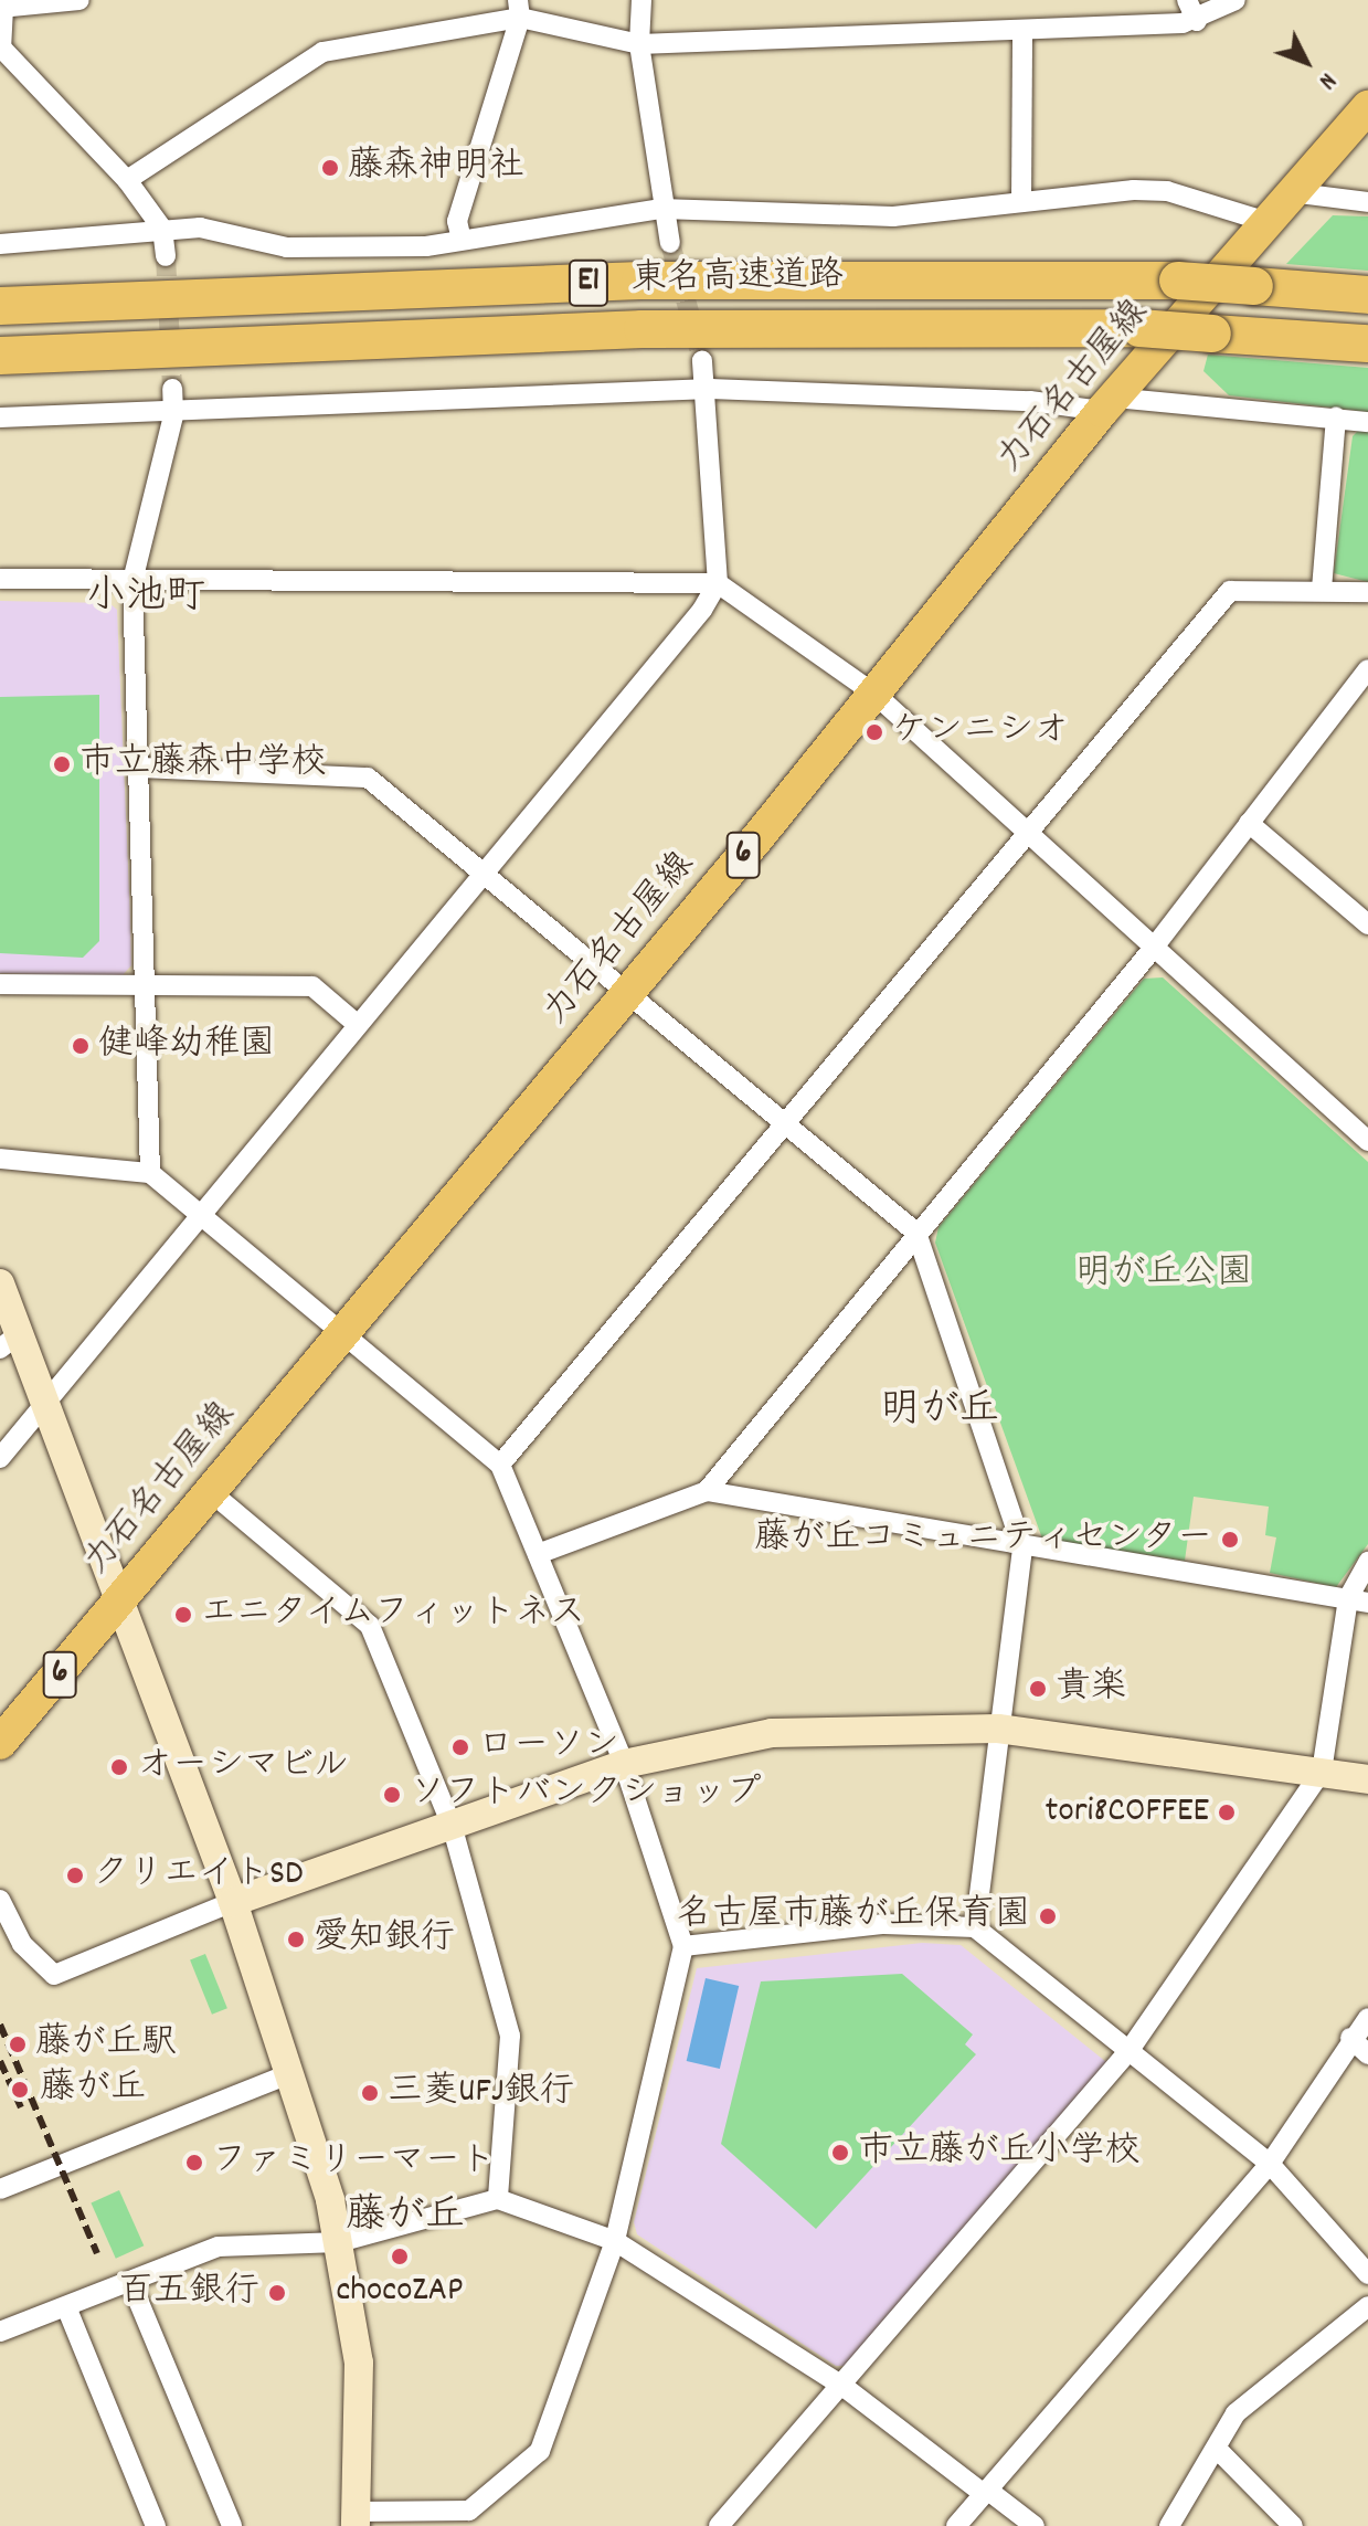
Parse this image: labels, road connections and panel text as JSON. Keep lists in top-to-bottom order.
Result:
{
  "streets": {
    "highway": ["東名高速道路", "E1"],
    "main road": ["力石名古屋線", "6"]
  },
  "districts": ["小池町", "明が丘", "藤が丘"],
  "parks": ["明が丘公園"],
  "places": [
    "藤森神明社",
    "ケンニシオ",
    "市立藤森中学校",
    "健峰幼稚園",
    "藤が丘コミュニティセンター",
    "エニタイムフィットネス",
    "貴楽",
    "ローソン",
    "オーシマビル",
    "ソフトバンクショップ",
    "tori8COFFEE",
    "クリエイトSD",
    "名古屋市藤が丘保育園",
    "愛知銀行",
    "藤が丘駅",
    "藤が丘",
    "三菱UFJ銀行",
    "市立藤が丘小学校",
    "ファミリーマート",
    "chocoZAP",
    "百五銀行"
  ],
  "north": "bottom right"
}
